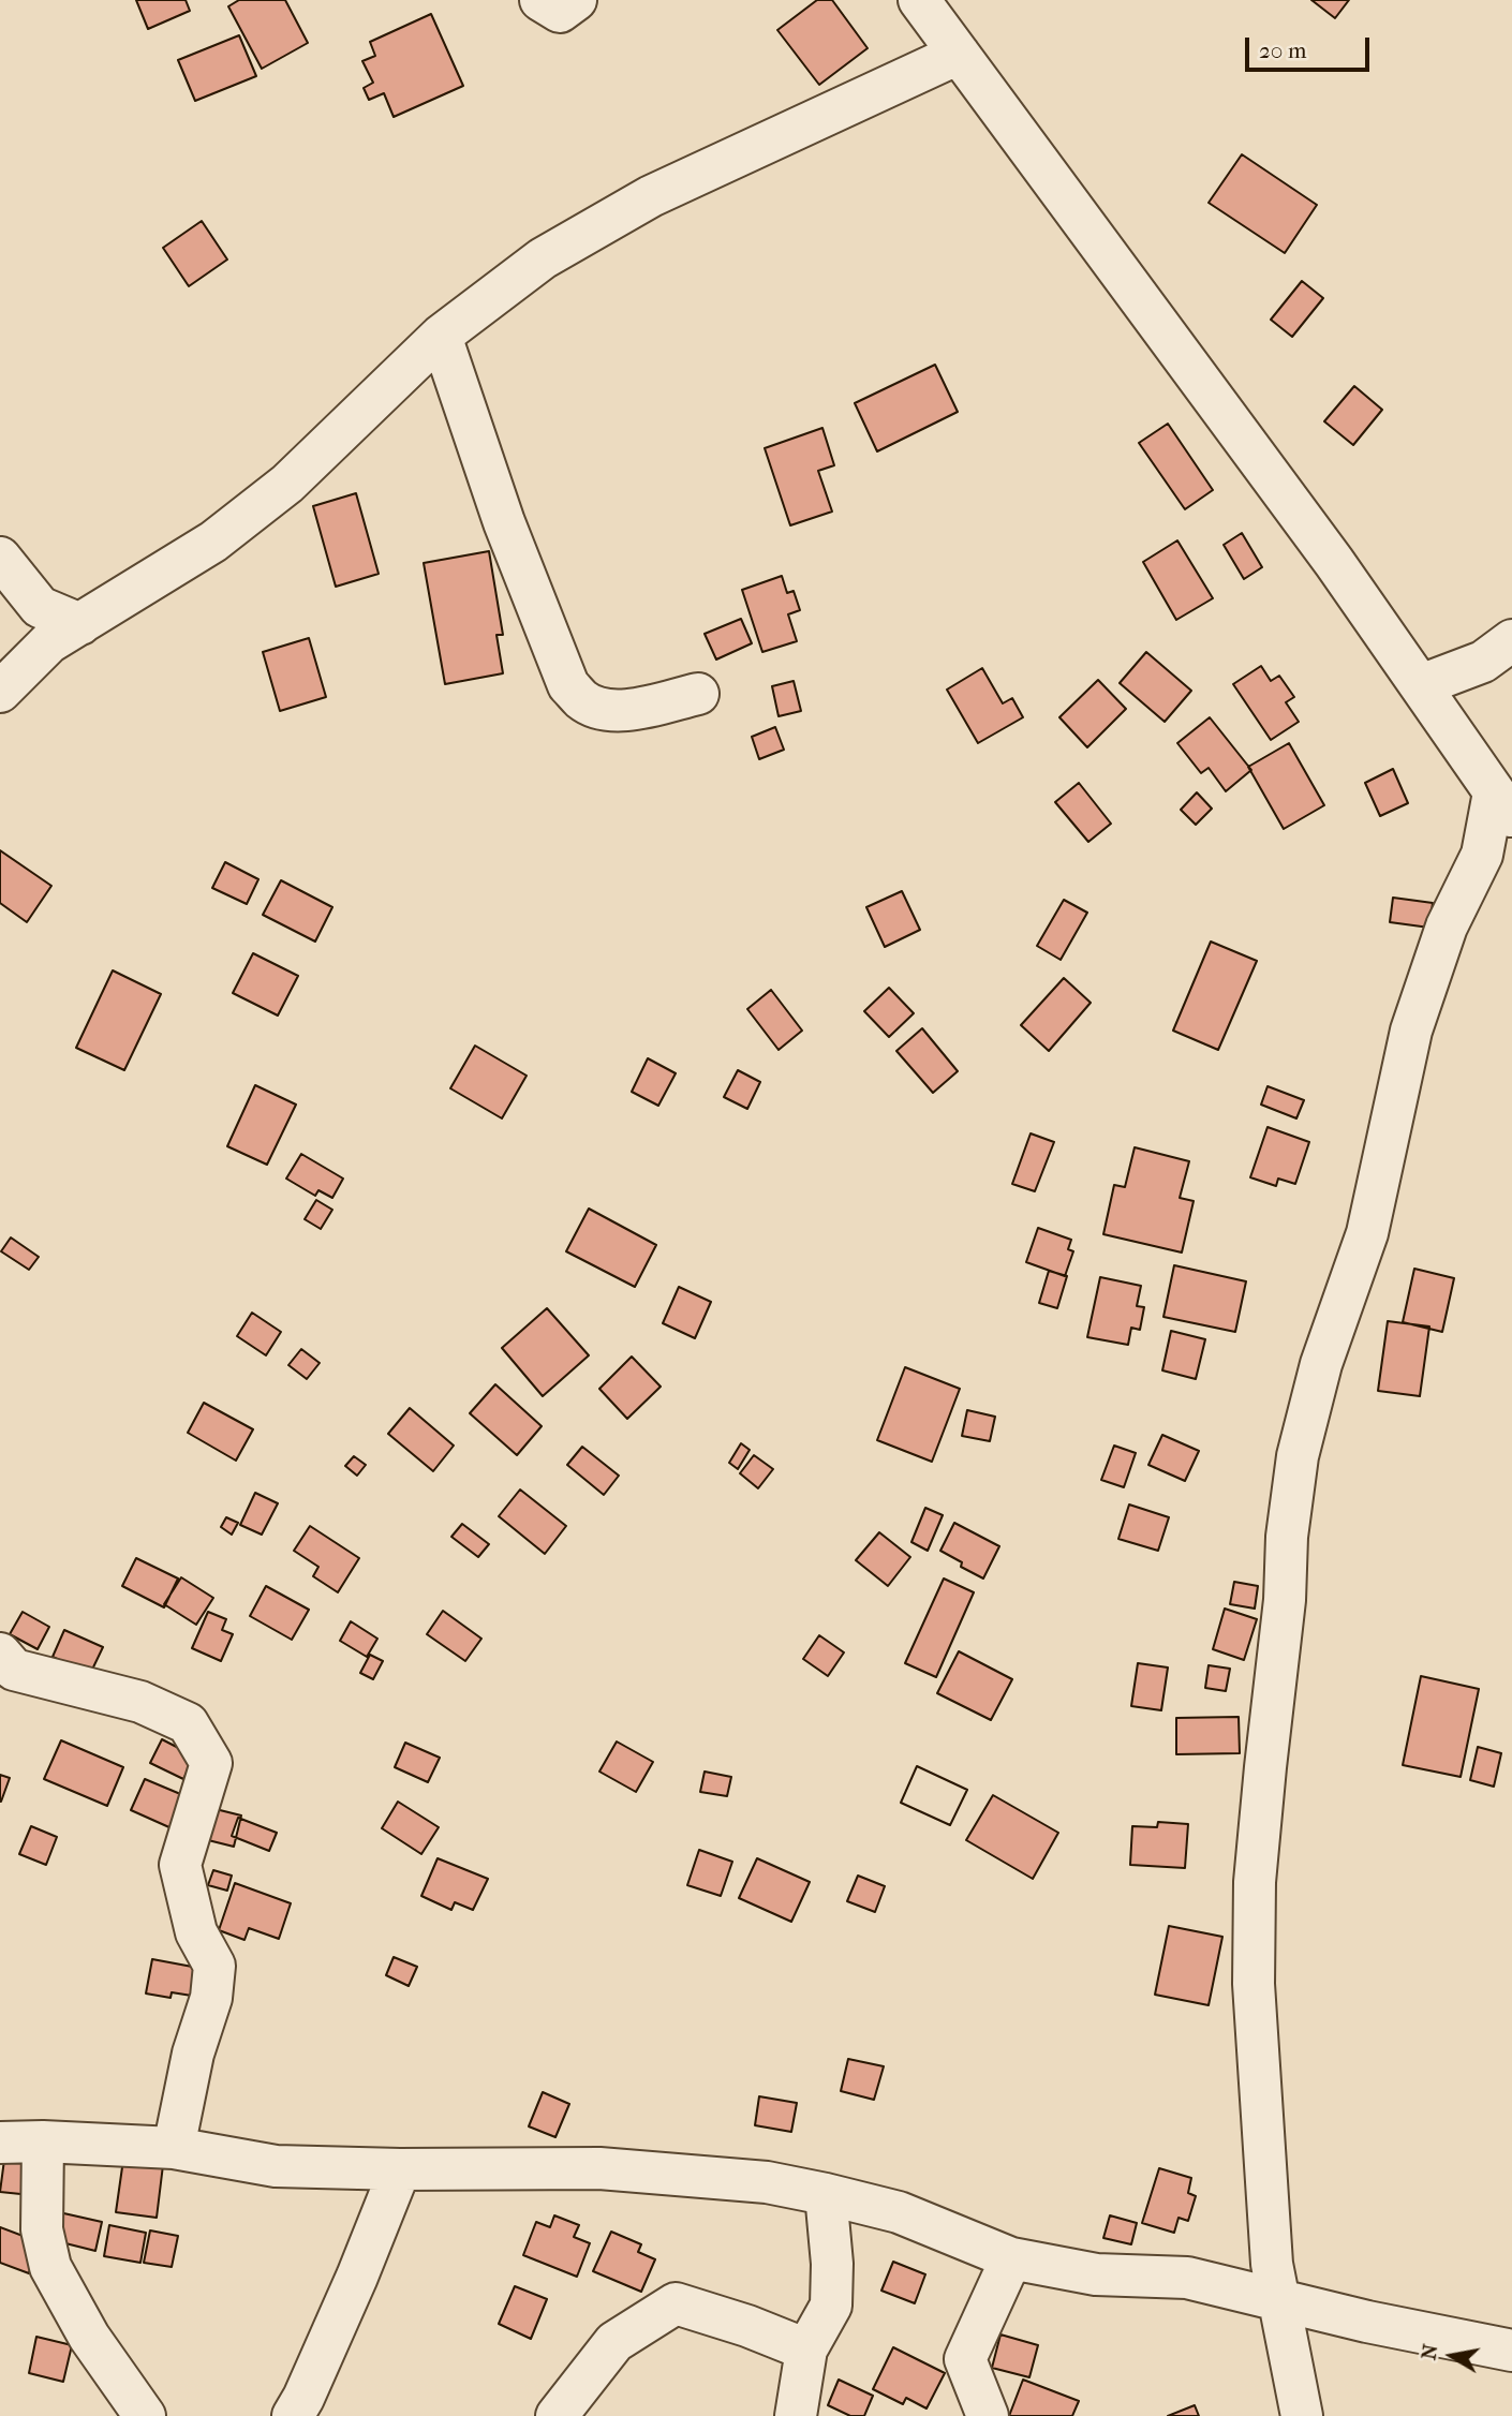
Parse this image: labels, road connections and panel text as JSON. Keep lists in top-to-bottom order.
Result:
{
  "scale_bar": "20 m",
  "north": "left"
}
